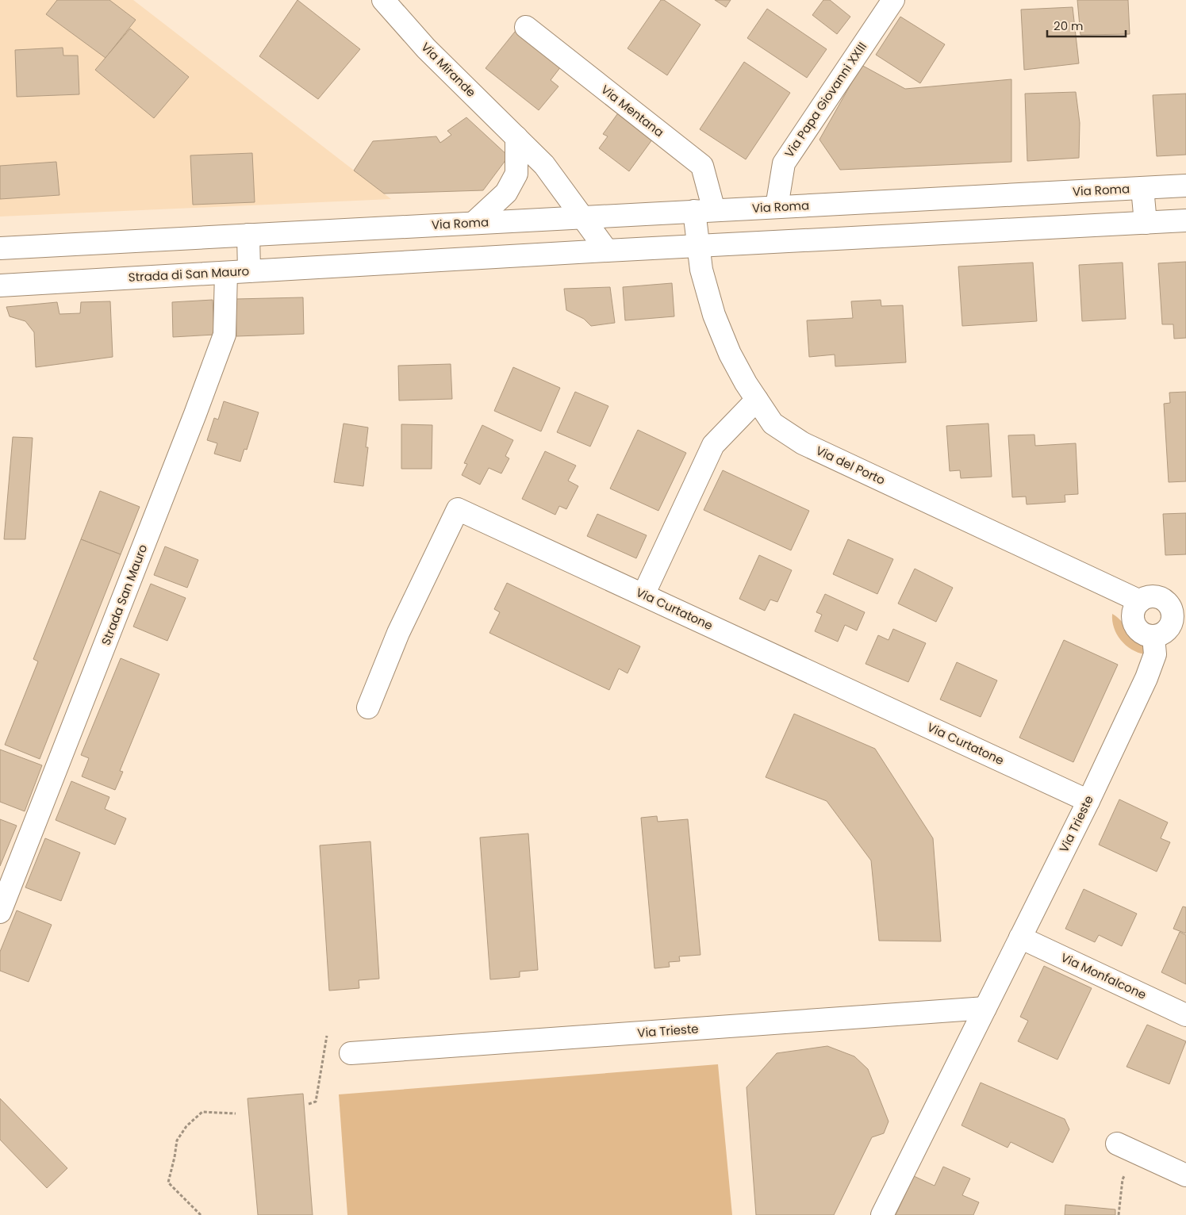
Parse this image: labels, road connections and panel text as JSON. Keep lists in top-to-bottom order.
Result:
{
  "streets": {
    "street": [
      "Via Mirande",
      "Via Papa Giovanni XXIII",
      "Via Mentana",
      "Via Roma",
      "Strada di San Mauro",
      "Via del Porto",
      "Strada San Mauro",
      "Via Curtatone",
      "Via Trieste",
      "Via Monfalcone"
    ]
  },
  "crossings": [
    ["Via Mirande", "Via Roma"],
    ["Via Mirande", "Strada di San Mauro"],
    ["Via Papa Giovanni XXIII", "Via Roma"],
    ["Via Mentana", "Via Roma"],
    ["Via Mentana", "Via del Porto"],
    ["Via Roma", "Via del Porto"],
    ["Strada di San Mauro", "Strada San Mauro"],
    ["Via del Porto", "Via Trieste"],
    ["Via Curtatone", "Via Trieste"],
    ["Via Trieste", "Via Monfalcone"]
  ],
  "scale_bar": "20 m"
}
